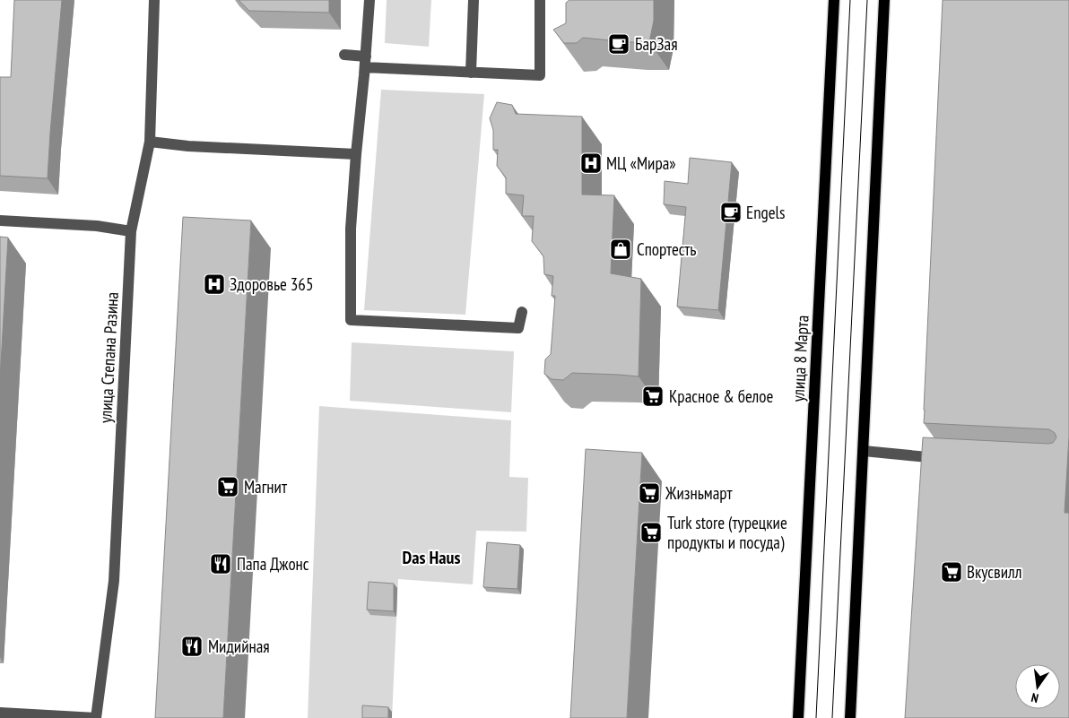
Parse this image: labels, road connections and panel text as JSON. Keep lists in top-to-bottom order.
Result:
{
  "streets": {
    "main road": ["улица 8 Марта"],
    "street": ["улица Степана Разина"]
  },
  "districts": ["Das Haus"],
  "places": {
    "cafe": ["БарЗая", "Engels"],
    "hospital": ["МЦ «Мира»", "Здоровье 365"],
    "shop": ["Спортесть"],
    "supermarket": [
      "Красное & белое",
      "Магнит",
      "Жизньмарт",
      "Turk store (турецкие продукты и посуда)",
      "Вкусвилл"
    ],
    "restaurant": ["Папа Джонс", "Мидийная"]
  },
  "north": "bottom"
}
